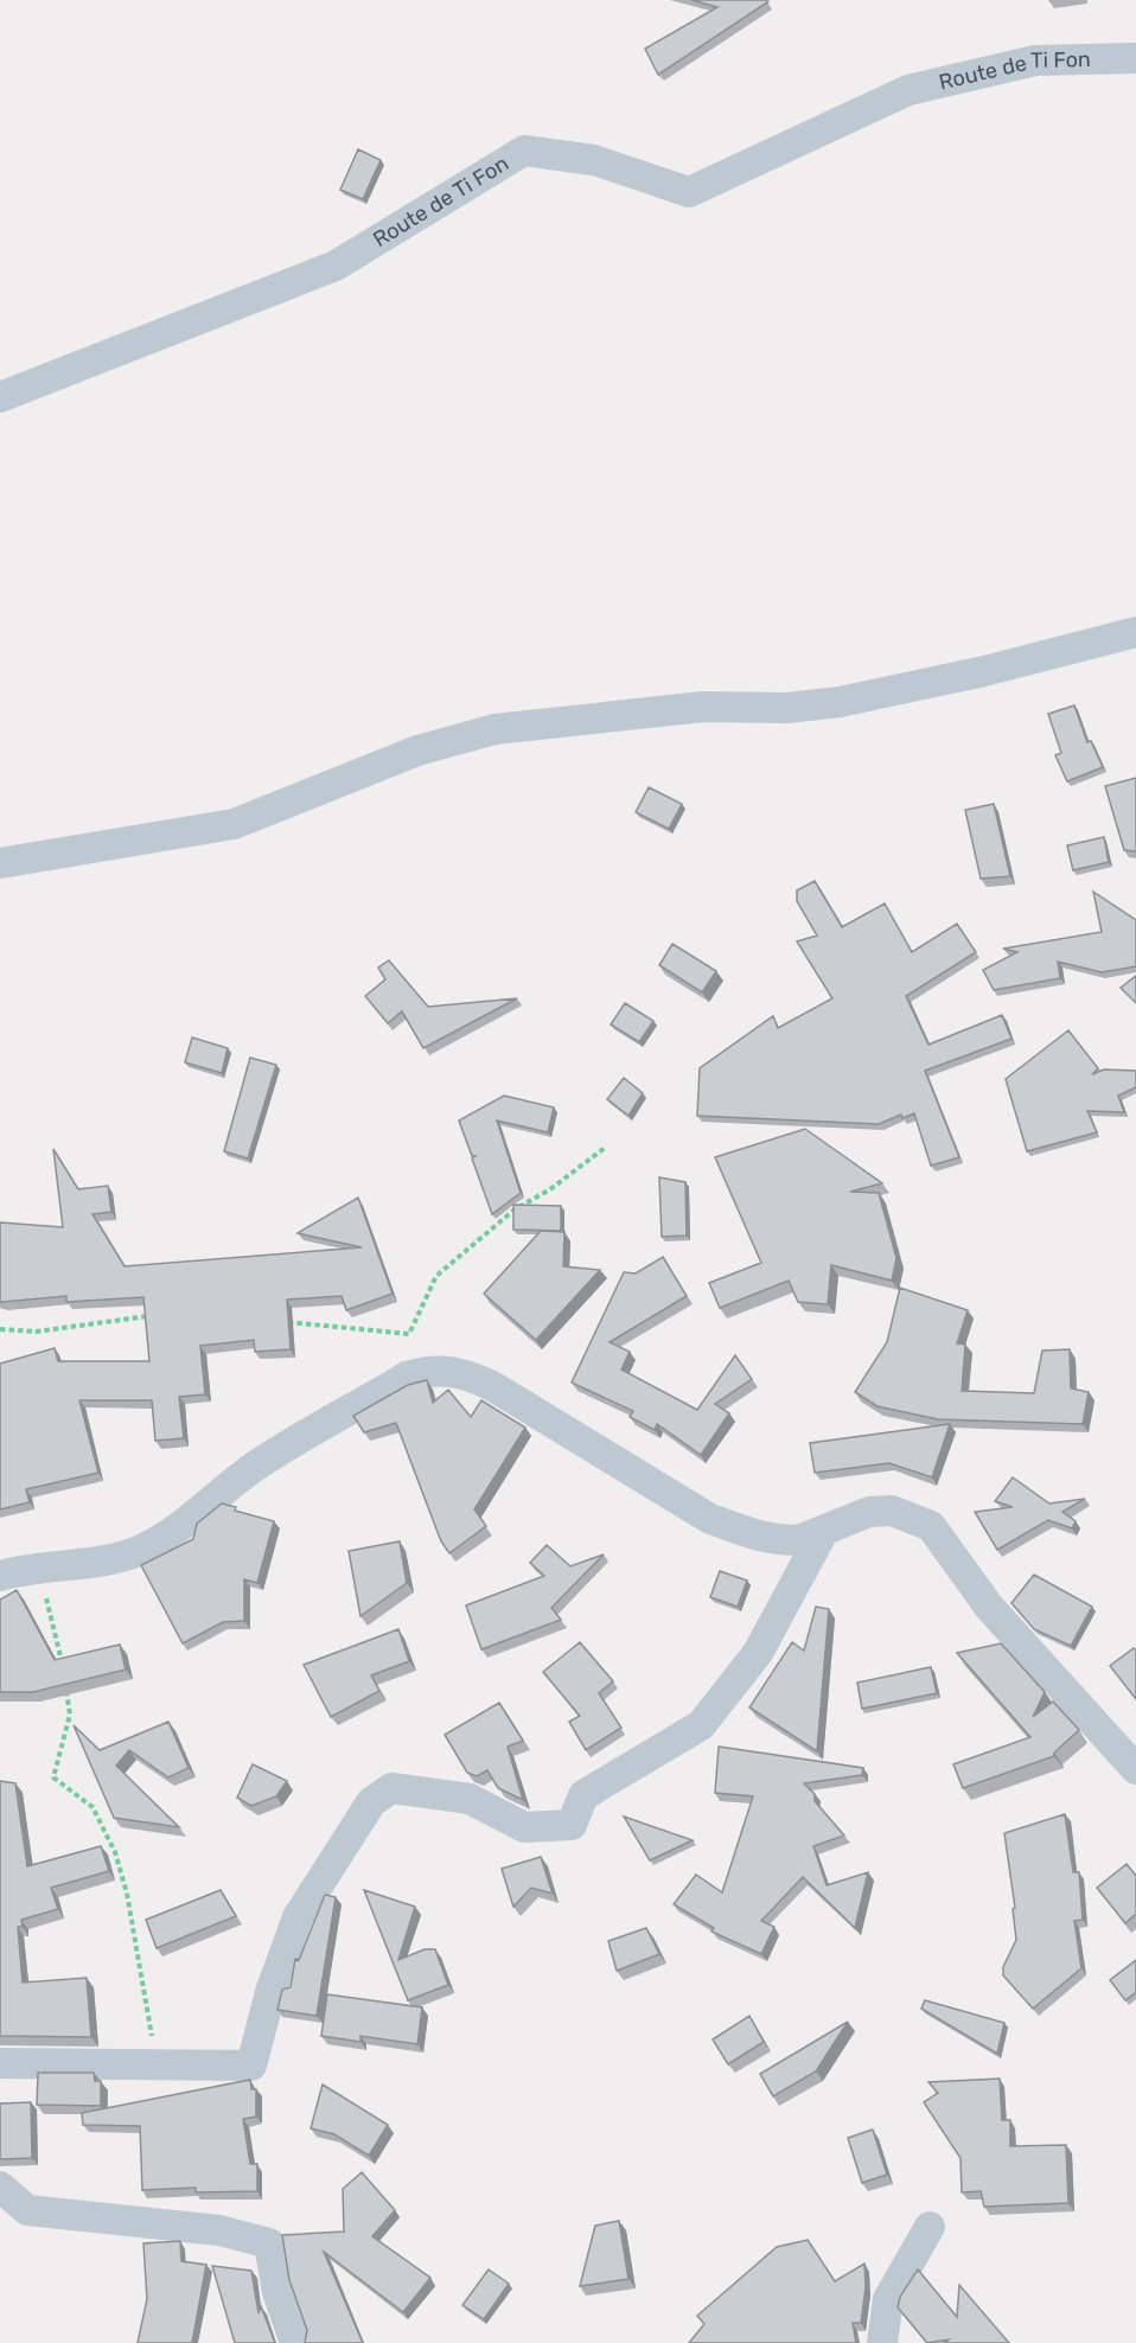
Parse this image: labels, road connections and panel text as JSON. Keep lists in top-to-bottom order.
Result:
{
  "streets": {
    "street": ["Route de Ti Fon"]
  }
}
